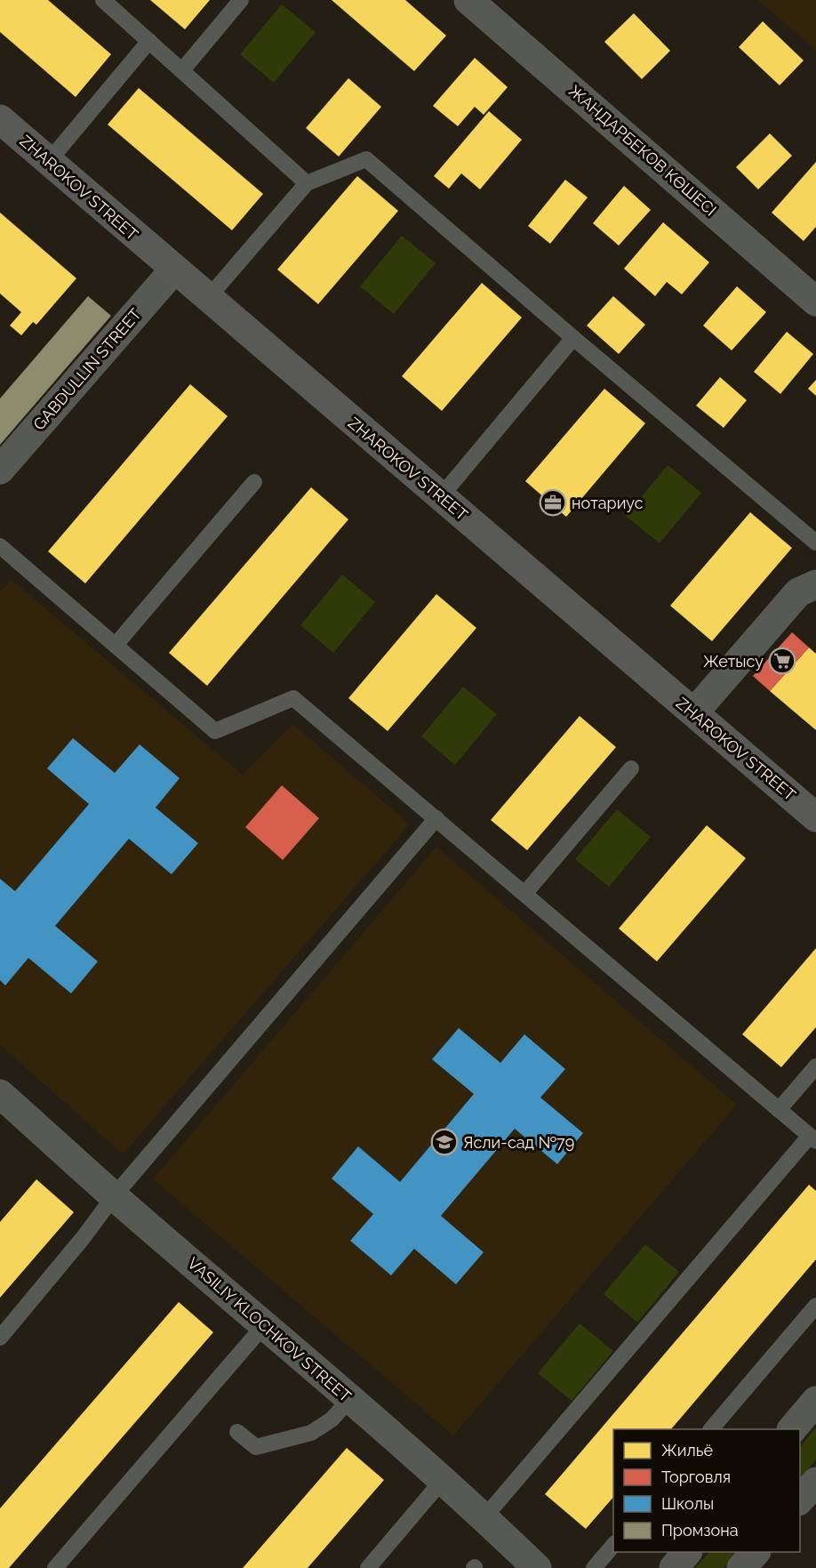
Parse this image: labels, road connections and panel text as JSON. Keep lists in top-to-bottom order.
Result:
{
  "streets": {
    "main road": ["ZHAROKOV STREET"],
    "street": ["ЖАНДАРБЕКОВ КӨШЕСІ", "GABDULLIN STREET", "VASILIY KLOCHKOV STREET"]
  },
  "crossings": [
    ["ZHAROKOV STREET", "GABDULLIN STREET"]
  ],
  "places": {
    "office": ["нотариус"],
    "supermarket": ["Жетысу"],
    "school or university": ["Ясли-сад №79"]
  },
  "legend": [
    "Жильё",
    "Торговля",
    "Школы",
    "Промзона"
  ]
}
